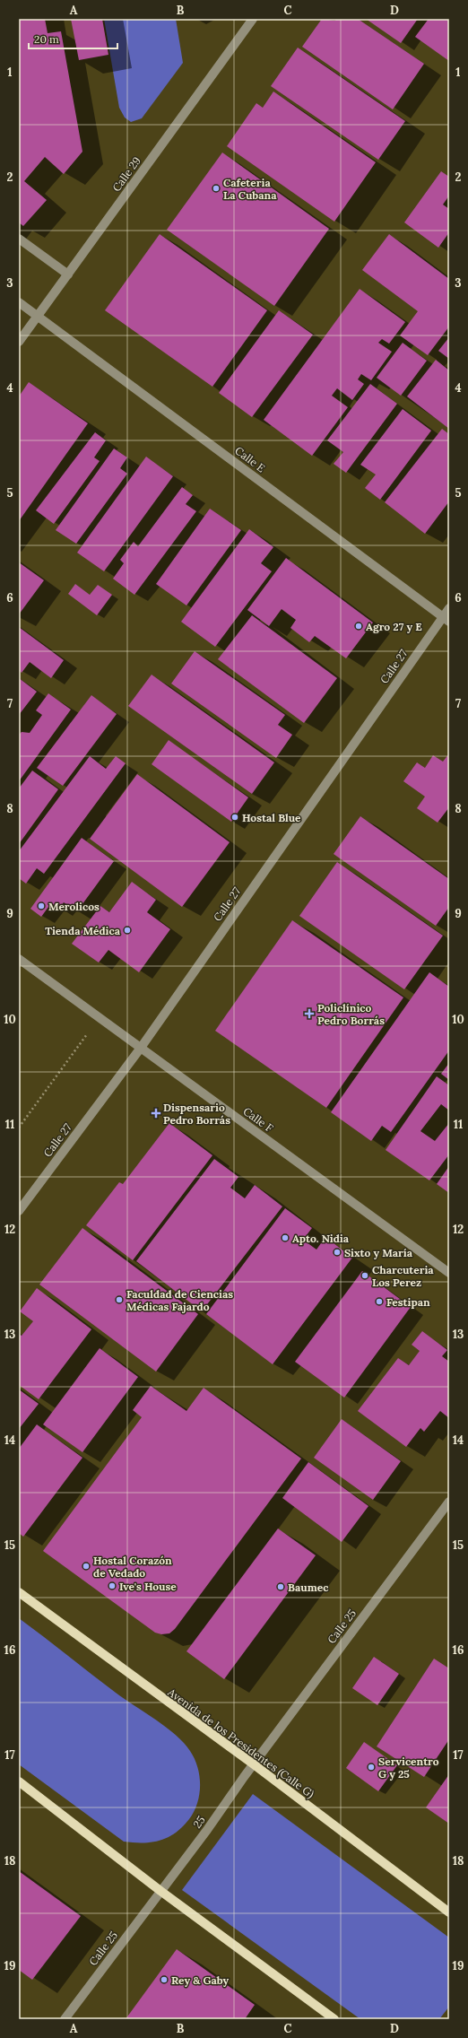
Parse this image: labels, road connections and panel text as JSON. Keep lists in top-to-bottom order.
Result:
{
  "streets": {
    "main road": ["Avenida de los Presidentes (Calle G)"],
    "street": [
      "Calle 29",
      "Calle E",
      "Calle 27",
      "Calle F",
      "Calle 25",
      "25"
    ]
  },
  "crossings": [
    ["Calle 29", "Calle E"],
    ["Calle E", "Calle 27"],
    ["Calle 27", "Calle F"],
    ["Calle 25", "Avenida de los Presidentes (Calle G)"],
    ["Calle 25", "25"],
    ["Avenida de los Presidentes (Calle G)", "25"]
  ],
  "places": {
    "other": [
      "Cafeteria La Cubana",
      "Agro 27 y E",
      "Hostal Blue",
      "Merolicos",
      "Tienda Médica",
      "Apto. Nidia",
      "Sixto y María",
      "Charcuteria Los Perez",
      "Faculdad de Ciencias Médicas Fajardo",
      "Festipan",
      "Hostal Corazón de Vedado",
      "Ive's House",
      "Baumec",
      "Servicentro G y 25",
      "Rey & Gaby"
    ],
    "health": ["Policlínico Pedro Borrás", "Dispensario Pedro Borrás"]
  },
  "scale_bar": "20 m",
  "grid": {
    "columns": [
      "A",
      "B",
      "C",
      "D"
    ],
    "rows": [
      "1",
      "2",
      "3",
      "4",
      "5",
      "6",
      "7",
      "8",
      "9",
      "10",
      "11",
      "12",
      "13",
      "14",
      "15",
      "16",
      "17",
      "18",
      "19"
    ]
  }
}
